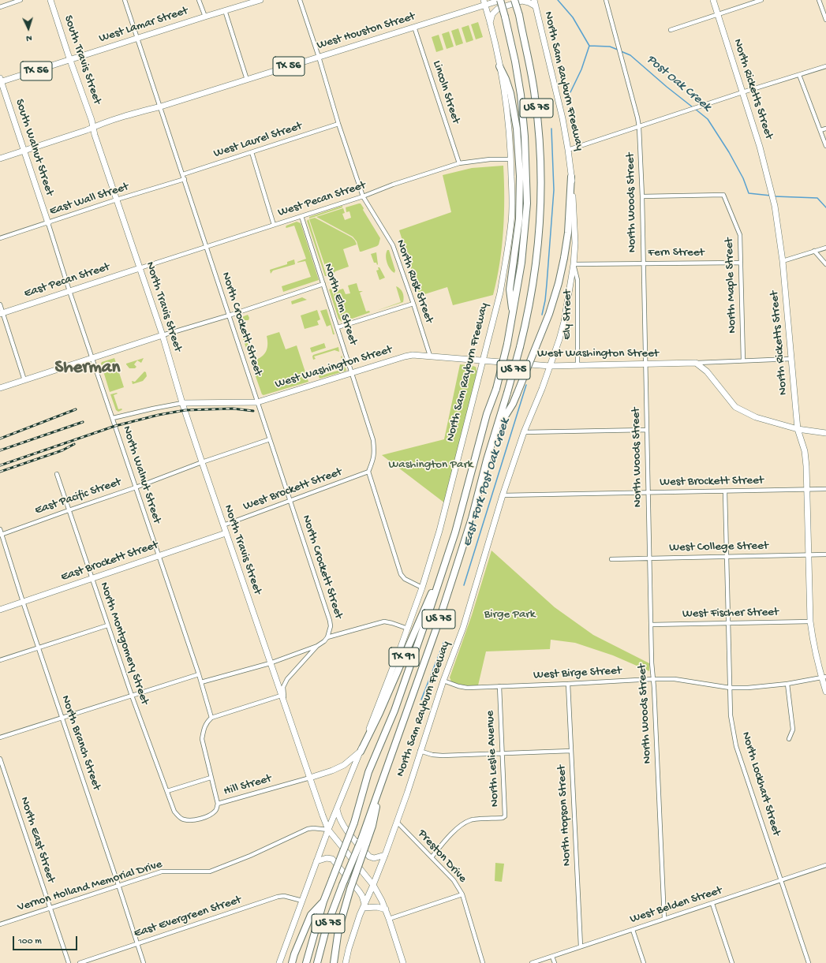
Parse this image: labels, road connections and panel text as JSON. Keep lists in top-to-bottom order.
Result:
{
  "streets": {
    "highway": ["North Sam Rayburn Freeway", "US 75", "TX 91"],
    "main road": [
      "West Lamar Street",
      "West Houston Street",
      "South Travis Street",
      "TX 56",
      "North Ricketts Street",
      "South Walnut Street",
      "East Pecan Street",
      "North Travis Street",
      "West Washington Street",
      "East Brockett Street"
    ],
    "street": [
      "Lincoln Street",
      "West Laurel Street",
      "East Wall Street",
      "West Pecan Street",
      "North Woods Street",
      "Fern Street",
      "North Rusk Street",
      "North Maple Street",
      "North Elm Street",
      "Ely Street",
      "North Crockett Street",
      "North Walnut Street",
      "West Brockett Street",
      "East Pacific Street",
      "West College Street",
      "West Fischer Street",
      "North Montgomery Street",
      "West Birge Street",
      "North Branch Street",
      "North Leslie Avenue",
      "North Lockhart Street",
      "Hill Street",
      "North Hopson Street",
      "North East Street",
      "Preston Drive",
      "Vernon Holland Memorial Drive",
      "West Belden Street",
      "East Evergreen Street"
    ]
  },
  "crossings": [
    ["West Lamar Street", "South Travis Street"],
    ["West Lamar Street", "TX 56"],
    ["West Lamar Street", "North Crockett Street"],
    ["West Houston Street", "South Travis Street"],
    ["West Houston Street", "TX 56"],
    ["West Houston Street", "North Sam Rayburn Freeway"],
    ["West Houston Street", "Lincoln Street"],
    ["West Houston Street", "US 75"],
    ["West Houston Street", "North Rusk Street"],
    ["West Houston Street", "North Travis Street"],
    ["West Houston Street", "North Crockett Street"],
    ["South Travis Street", "TX 56"],
    ["South Travis Street", "North Travis Street"],
    ["TX 56", "South Walnut Street"],
    ["TX 56", "North Travis Street"],
    ["North Sam Rayburn Freeway", "West Pecan Street"],
    ["North Sam Rayburn Freeway", "Fern Street"],
    ["North Sam Rayburn Freeway", "North Travis Street"],
    ["North Sam Rayburn Freeway", "Ely Street"],
    ["North Sam Rayburn Freeway", "West Washington Street"],
    ["North Sam Rayburn Freeway", "West Brockett Street"],
    ["North Sam Rayburn Freeway", "TX 91"],
    ["North Sam Rayburn Freeway", "West Birge Street"],
    ["North Sam Rayburn Freeway", "Preston Drive"],
    ["North Sam Rayburn Freeway", "Vernon Holland Memorial Drive"],
    ["North Sam Rayburn Freeway", "East Evergreen Street"],
    ["North Ricketts Street", "West Brockett Street"],
    ["North Ricketts Street", "West College Street"],
    ["North Ricketts Street", "West Fischer Street"],
    ["North Ricketts Street", "West Birge Street"],
    ["Lincoln Street", "West Pecan Street"],
    ["US 75", "TX 91"],
    ["West Laurel Street", "North Rusk Street"],
    ["West Laurel Street", "North Crockett Street"],
    ["South Walnut Street", "East Wall Street"],
    ["South Walnut Street", "North Walnut Street"],
    ["East Wall Street", "North Travis Street"],
    ["East Wall Street", "North Crockett Street"],
    ["East Wall Street", "North Walnut Street"],
    ["West Pecan Street", "East Pecan Street"],
    ["West Pecan Street", "North Rusk Street"],
    ["West Pecan Street", "North Elm Street"],
    ["West Pecan Street", "North Travis Street"],
    ["West Pecan Street", "North Crockett Street"],
    ["North Woods Street", "Fern Street"],
    ["North Woods Street", "North Maple Street"],
    ["North Woods Street", "West Washington Street"],
    ["North Woods Street", "West Brockett Street"],
    ["North Woods Street", "West College Street"],
    ["North Woods Street", "West Fischer Street"],
    ["North Woods Street", "West Birge Street"],
    ["North Woods Street", "West Belden Street"],
    ["Fern Street", "North Maple Street"],
    ["Fern Street", "Ely Street"],
    ["East Pecan Street", "North Travis Street"],
    ["East Pecan Street", "North Walnut Street"],
    ["North Rusk Street", "West Washington Street"],
    ["North Elm Street", "West Washington Street"],
    ["North Elm Street", "West Brockett Street"],
    ["North Travis Street", "West Washington Street"],
    ["North Travis Street", "West Brockett Street"],
    ["North Travis Street", "East Pacific Street"],
    ["North Travis Street", "East Brockett Street"],
    ["North Travis Street", "Hill Street"],
    ["North Travis Street", "Vernon Holland Memorial Drive"],
    ["Ely Street", "West Washington Street"],
    ["North Crockett Street", "West Washington Street"],
    ["North Crockett Street", "West Brockett Street"],
    ["North Crockett Street", "East Pacific Street"],
    ["North Walnut Street", "East Pacific Street"],
    ["North Walnut Street", "East Brockett Street"],
    ["West Brockett Street", "North Lockhart Street"],
    ["East Pacific Street", "North Montgomery Street"],
    ["East Pacific Street", "North Branch Street"],
    ["West College Street", "North Lockhart Street"],
    ["East Brockett Street", "North Montgomery Street"],
    ["East Brockett Street", "North Branch Street"],
    ["West Fischer Street", "North Lockhart Street"],
    ["North Montgomery Street", "Hill Street"],
    ["West Birge Street", "North Leslie Avenue"],
    ["West Birge Street", "North Lockhart Street"],
    ["West Birge Street", "North Hopson Street"],
    ["North Branch Street", "Vernon Holland Memorial Drive"],
    ["North Branch Street", "East Evergreen Street"],
    ["North Leslie Avenue", "Preston Drive"],
    ["North Lockhart Street", "West Belden Street"],
    ["North Hopson Street", "West Belden Street"],
    ["North East Street", "Vernon Holland Memorial Drive"]
  ],
  "districts": ["Sherman"],
  "water": ["Post Oak Creek", "East Fork Post Oak Creek"],
  "parks": ["Washington Park", "Birge Park"],
  "scale_bar": "100 m",
  "north": "bottom"
}
